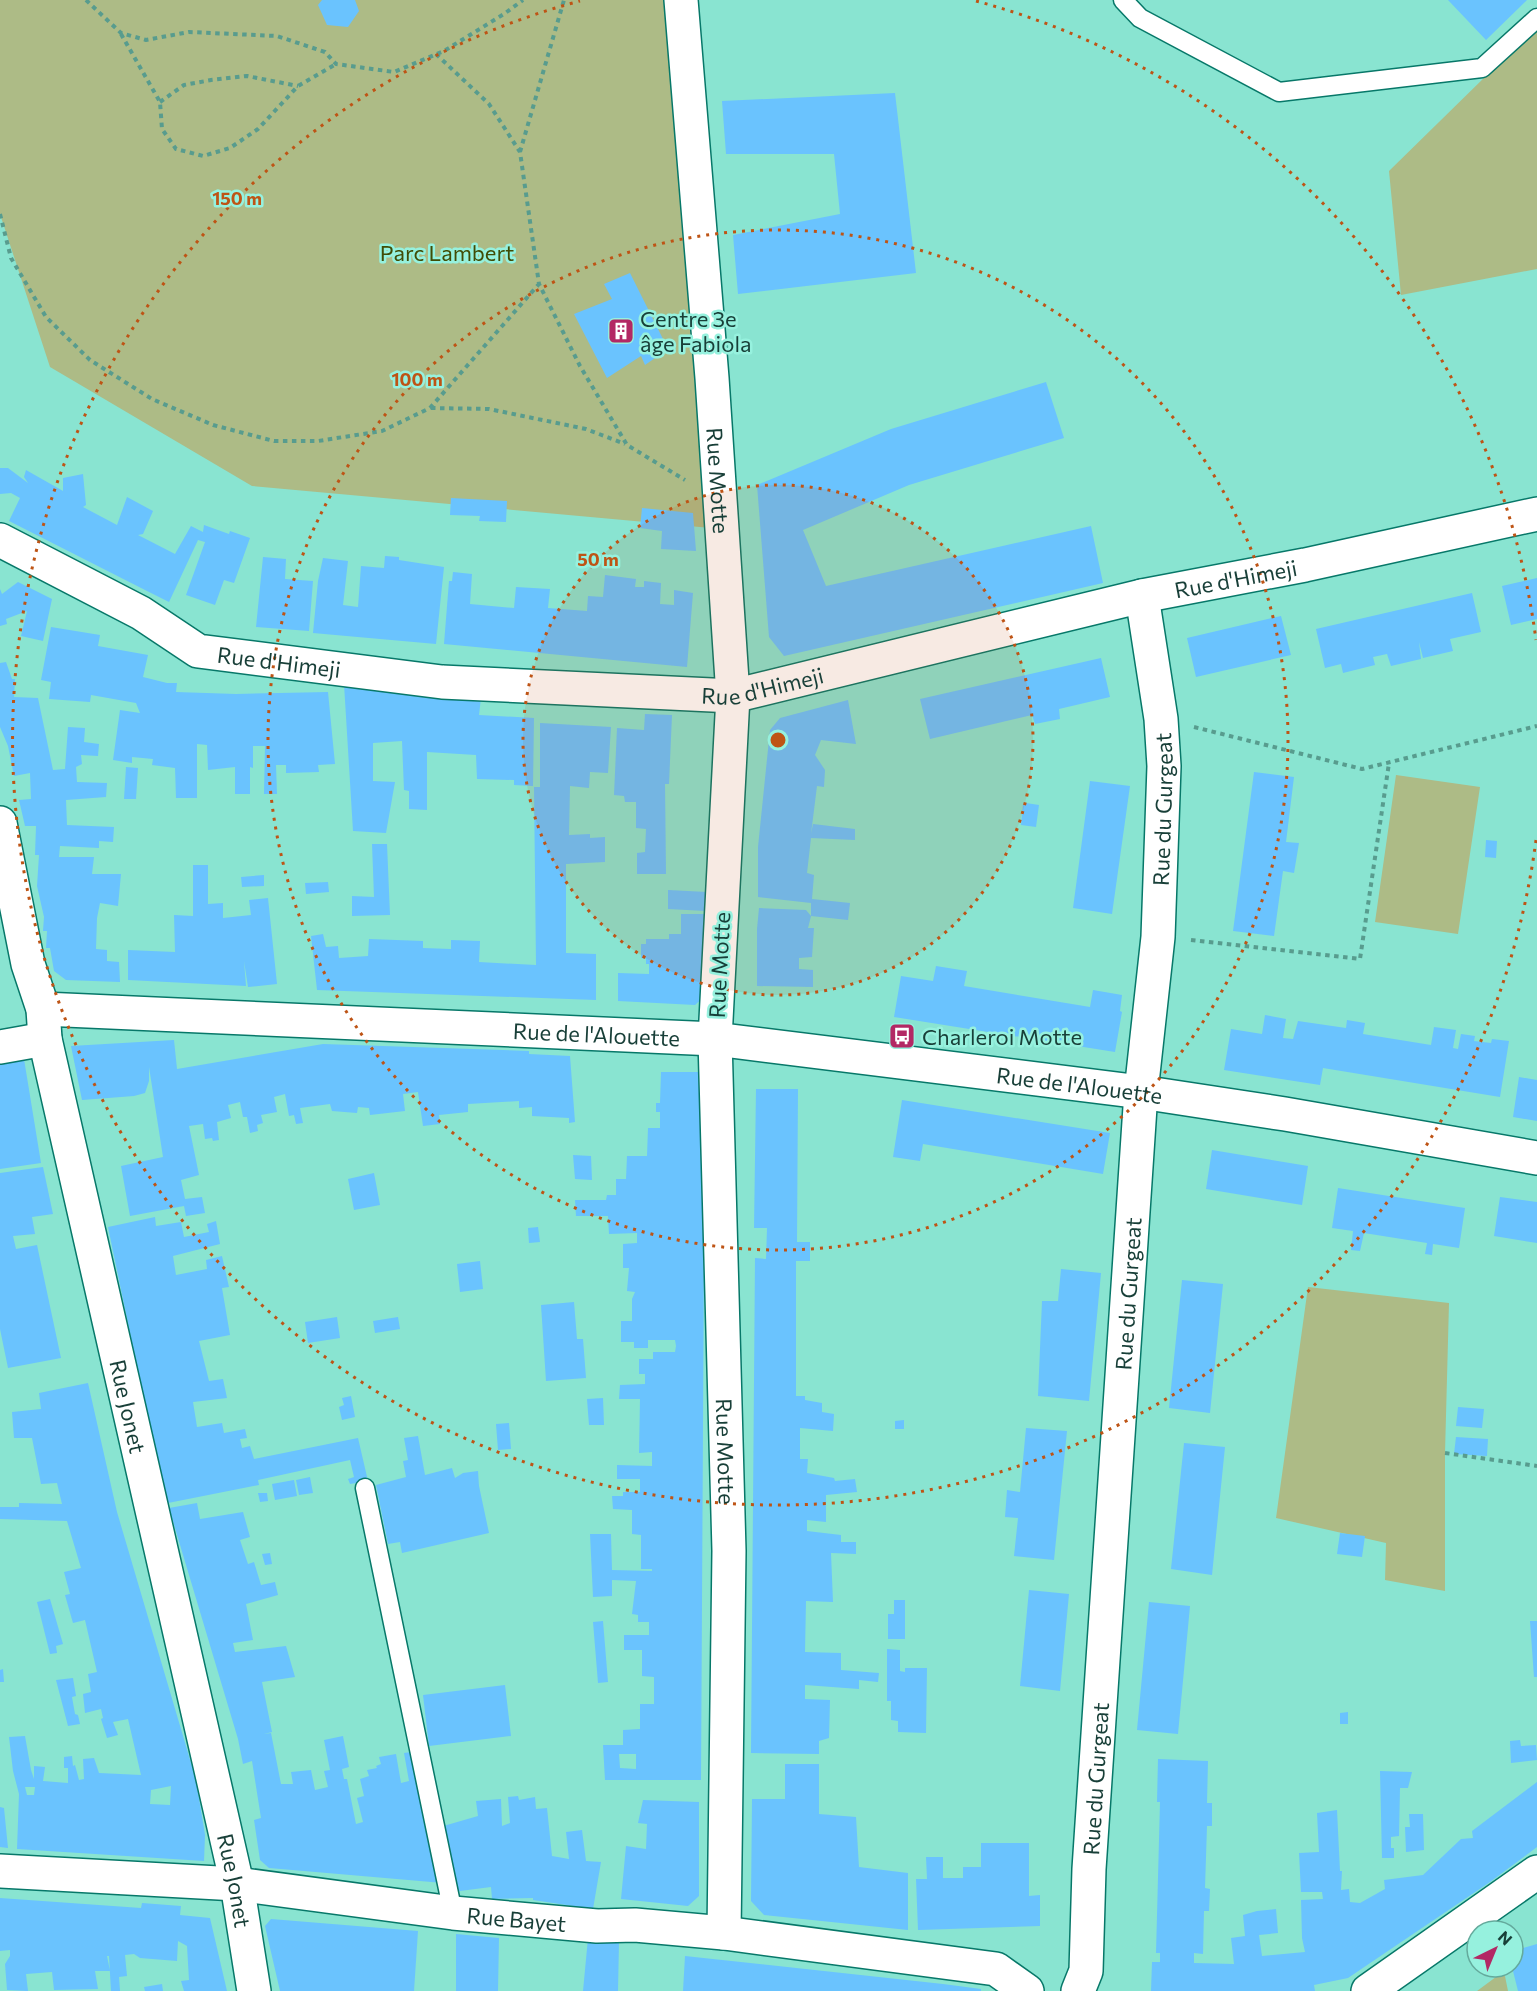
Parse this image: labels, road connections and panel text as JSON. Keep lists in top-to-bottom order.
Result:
{
  "streets": {
    "street": [
      "Rue Motte",
      "Rue d'Himeji",
      "Rue du Gurgeat",
      "Rue de l'Alouette",
      "Rue Jonet",
      "Rue Bayet"
    ]
  },
  "crossings": [
    ["Rue Motte", "Rue d'Himeji"],
    ["Rue Motte", "Rue de l'Alouette"],
    ["Rue Motte", "Rue Bayet"],
    ["Rue d'Himeji", "Rue du Gurgeat"],
    ["Rue du Gurgeat", "Rue de l'Alouette"],
    ["Rue de l'Alouette", "Rue Jonet"],
    ["Rue Jonet", "Rue Bayet"]
  ],
  "parks": ["Parc Lambert"],
  "places": {
    "building": ["Centre 3e âge Fabiola"],
    "bus stop": ["Charleroi Motte"]
  },
  "north": "top right",
  "rings": ["150 m", "100 m", "50 m"]
}
